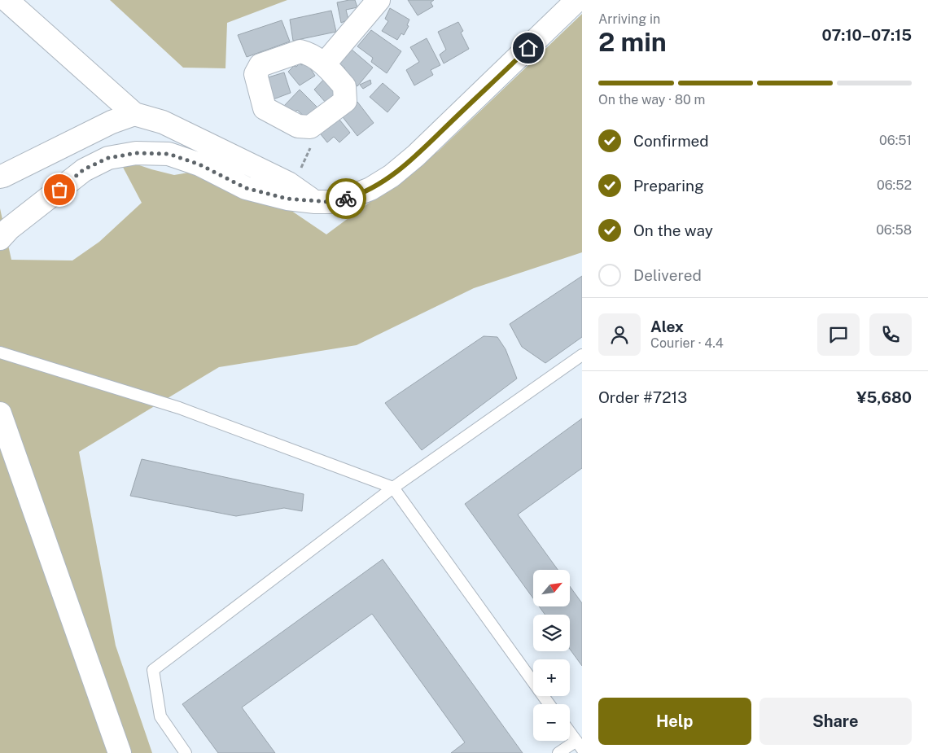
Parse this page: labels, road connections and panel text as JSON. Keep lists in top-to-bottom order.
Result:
{
  "north": "top right",
  "page": {
    "heading": ["2 min", "Arriving in", "07:10–07:15"],
    "panel": [
      "Alex",
      "Courier · 4.4",
      "Order #7213",
      "¥5,680"
    ],
    "bar": "On the way · 80 m",
    "list": [
      ["Confirmed", "06:51"],
      ["Preparing", "06:52"],
      ["On the way", "06:58"],
      "Delivered"
    ],
    "map_buttons": ["+", "−"],
    "buttons": ["Help", "Share"]
  }
}
